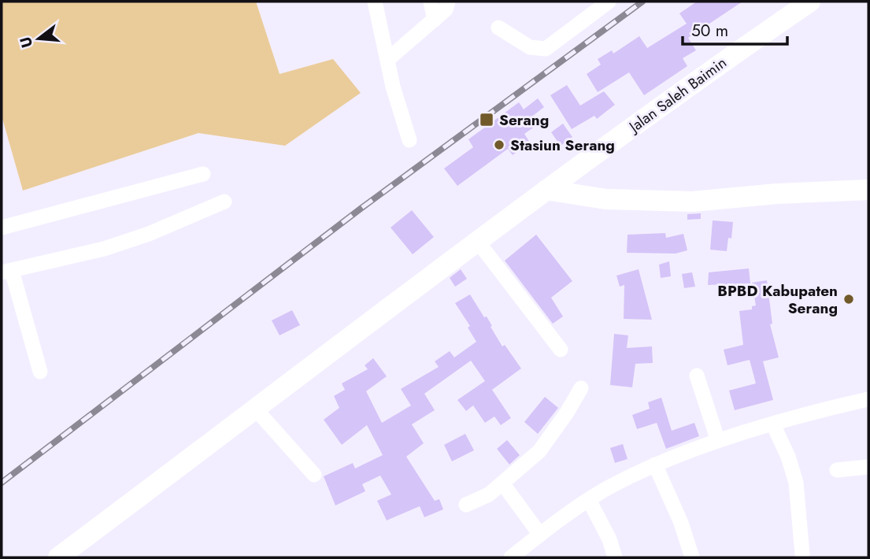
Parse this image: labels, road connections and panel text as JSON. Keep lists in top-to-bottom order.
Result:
{
  "streets": {
    "main road": ["Jalan Saleh Baimin"]
  },
  "places": {
    "transit": ["Serang"],
    "other": ["Stasiun Serang", "BPBD Kabupaten Serang"]
  },
  "scale_bar": "50 m",
  "north": "left"
}
